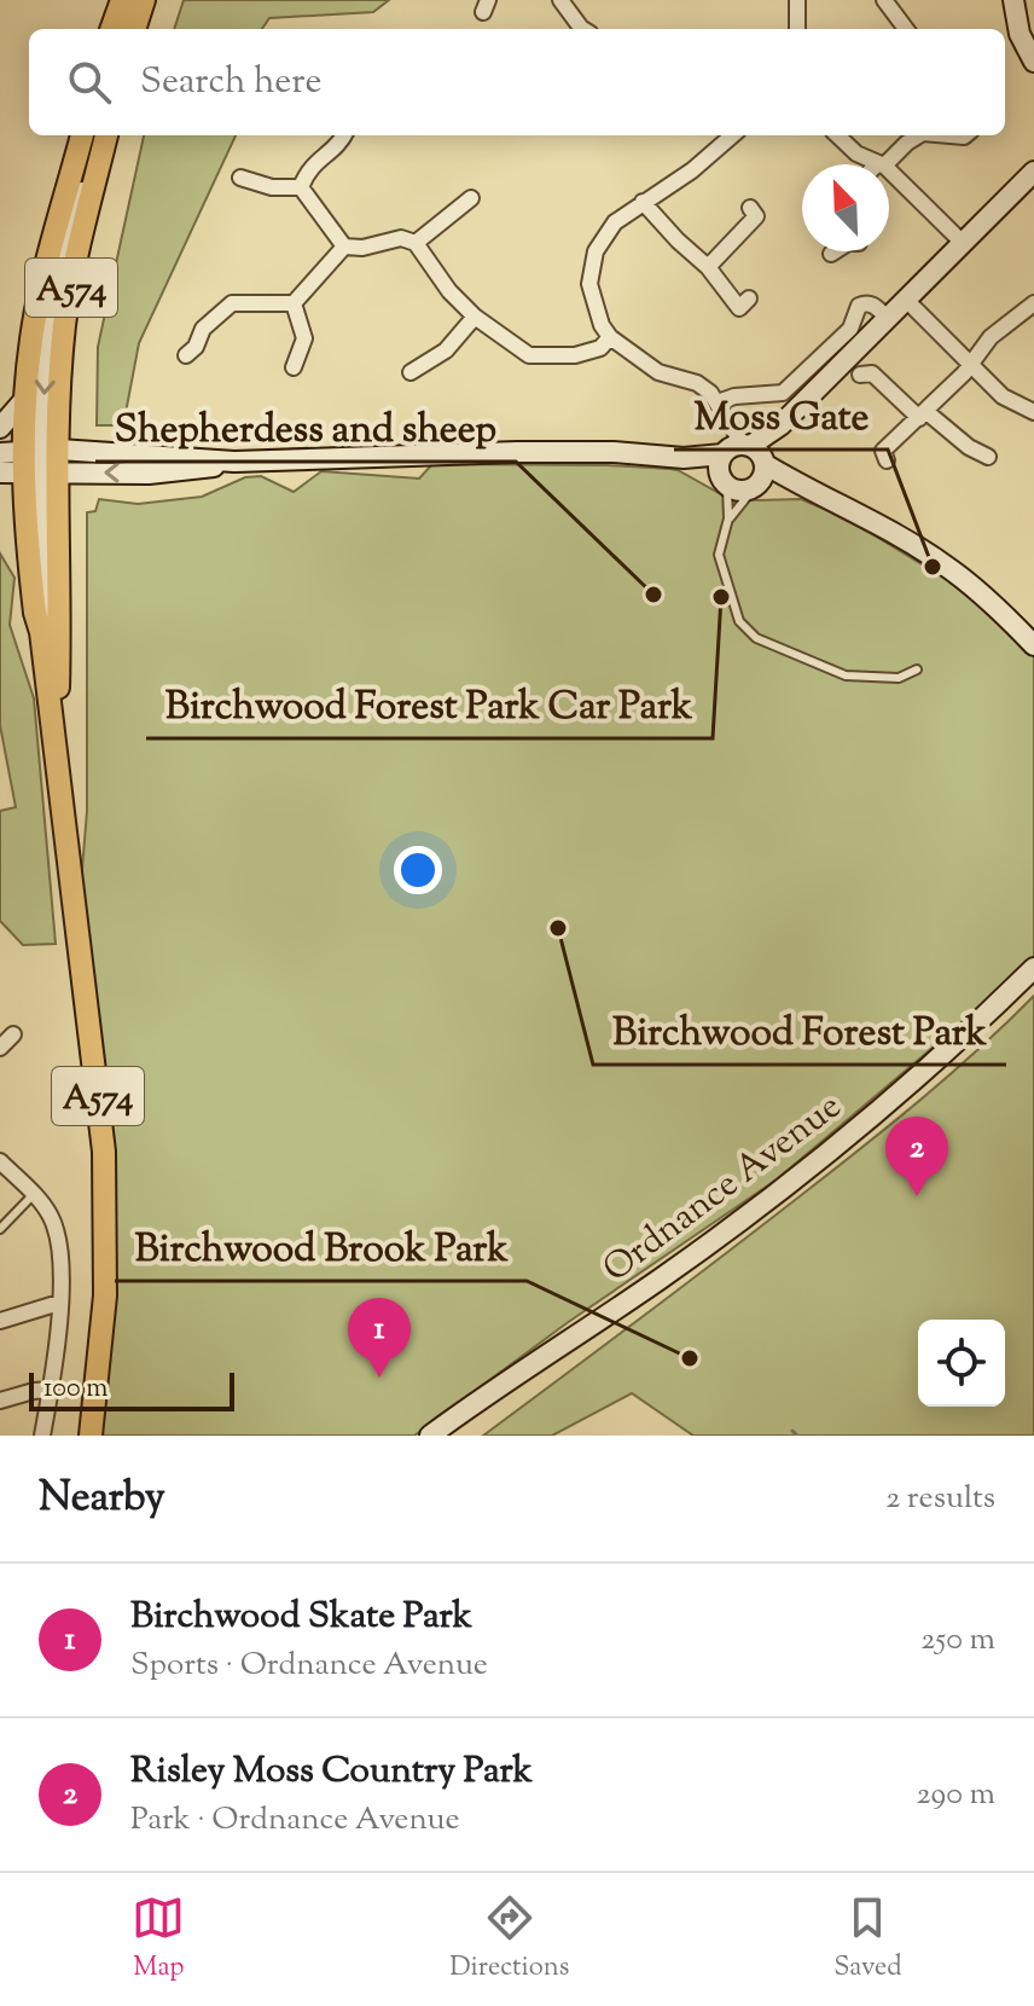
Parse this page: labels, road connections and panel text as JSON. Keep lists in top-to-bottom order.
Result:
{
  "streets": {
    "main road": ["A574"],
    "street": ["Ordnance Avenue"]
  },
  "places": [
    "Moss Gate",
    "Shepherdess and sheep",
    "Birchwood Forest Park Car Park",
    "Birchwood Forest Park",
    "Birchwood Brook Park"
  ],
  "scale_bar": "100 m",
  "north": "top left",
  "page": {
    "search": "Search here",
    "pins": ["2", "1"],
    "scale": "100 m",
    "heading": ["Nearby", "2 results"],
    "list": [
      {
        "mark": "1",
        "name": "Birchwood Skate Park",
        "note": "Sports · Ordnance Avenue",
        "value": "250 m"
      },
      {
        "mark": "2",
        "name": "Risley Moss Country Park",
        "note": "Park · Ordnance Avenue",
        "value": "290 m"
      }
    ],
    "nav": ["Map", "Directions", "Saved"]
  }
}
